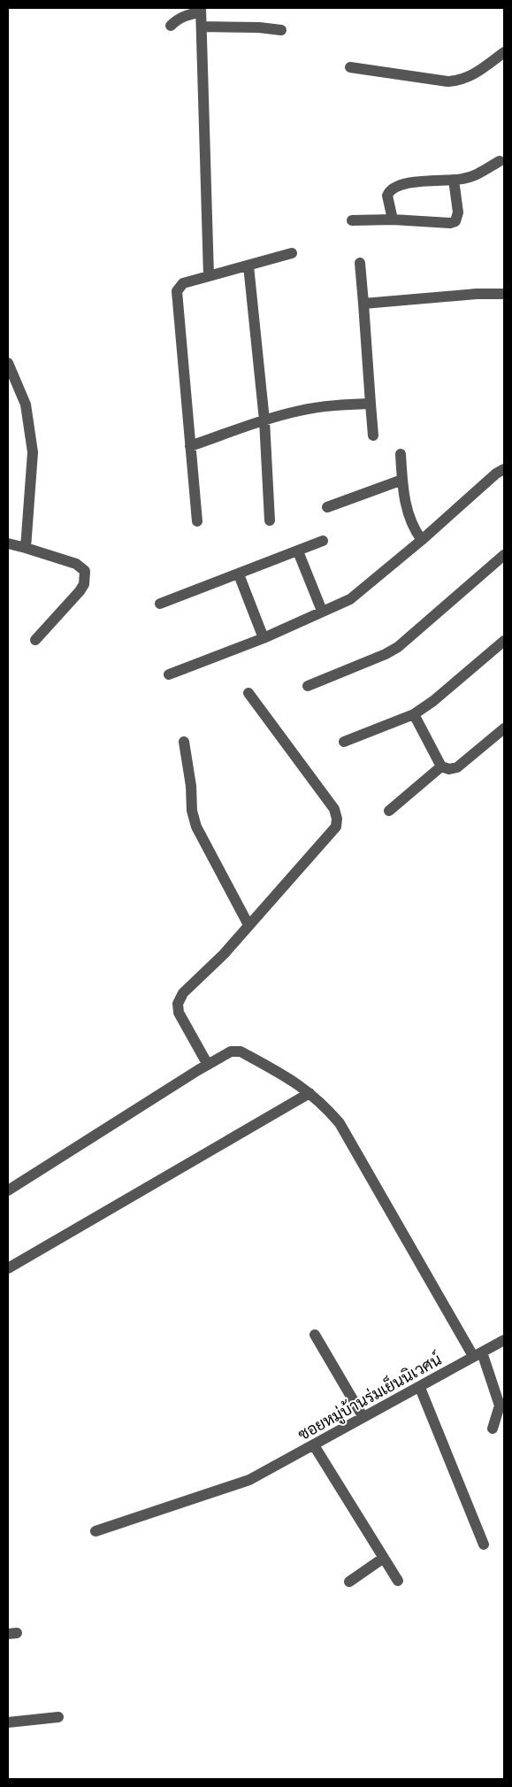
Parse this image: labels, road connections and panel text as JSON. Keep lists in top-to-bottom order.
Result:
{
  "streets": {
    "street": ["ซอยหมู่บ้านร่มเย็นนิเวศน์"]
  }
}
